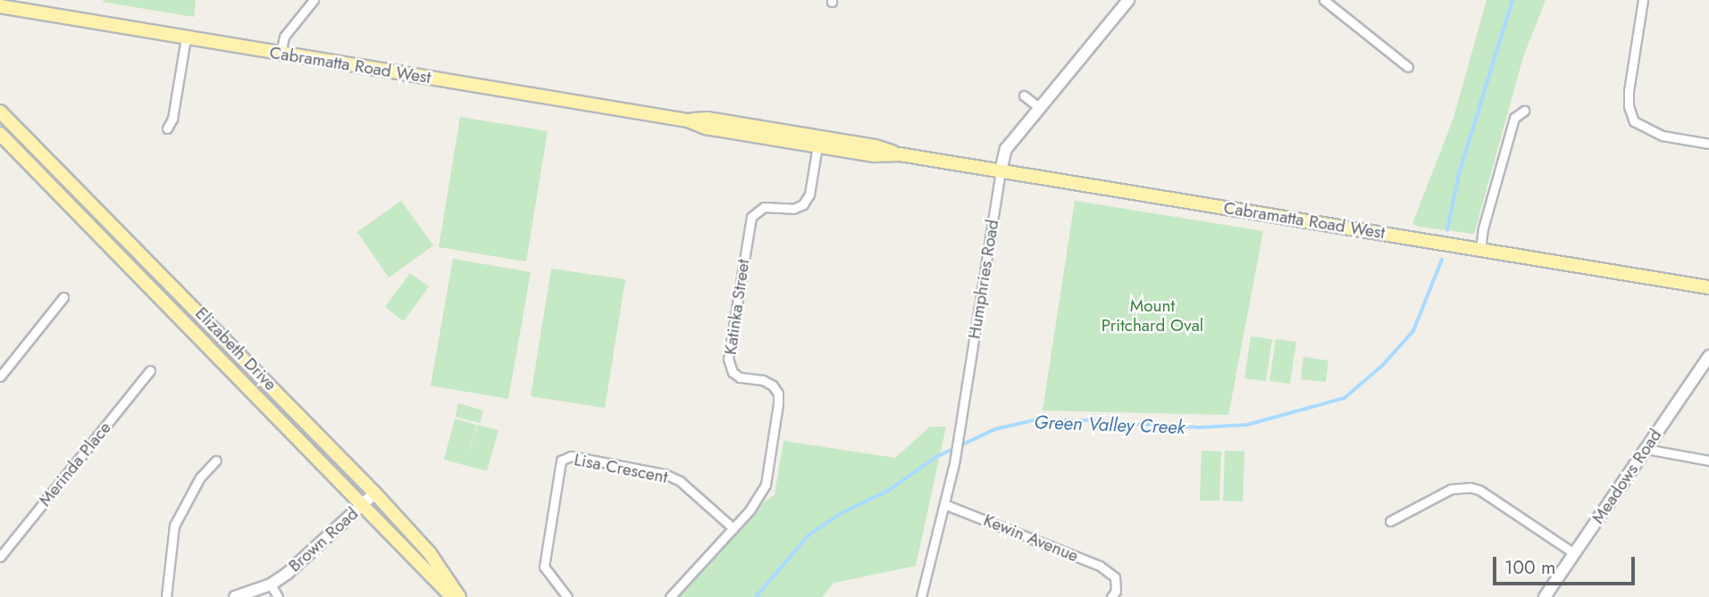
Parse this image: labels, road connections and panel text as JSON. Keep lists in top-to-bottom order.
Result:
{
  "streets": {
    "main road": ["Cabramatta Road West", "Elizabeth Drive"],
    "street": [
      "Humphries Road",
      "Katinka Street",
      "Merinda Place",
      "Lisa Crescent",
      "Meadows Road",
      "Kewin Avenue",
      "Brown Road"
    ]
  },
  "crossings": [
    ["Cabramatta Road West", "Humphries Road"],
    ["Cabramatta Road West", "Katinka Street"],
    ["Humphries Road", "Kewin Avenue"],
    ["Katinka Street", "Lisa Crescent"],
    ["Elizabeth Drive", "Brown Road"]
  ],
  "water": ["Green Valley Creek"],
  "parks": ["Mount Pritchard Oval"],
  "scale_bar": "100 m"
}
